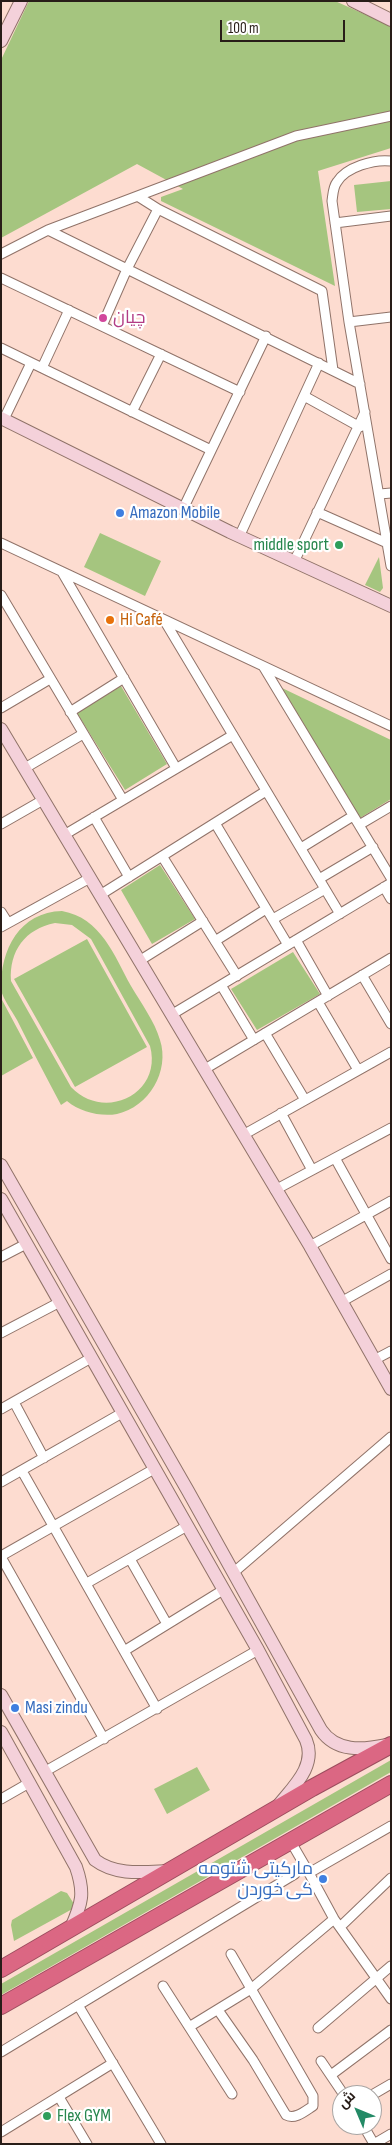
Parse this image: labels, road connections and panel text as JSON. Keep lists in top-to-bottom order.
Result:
{
  "places": [
    "چيان",
    "Amazon Mobile",
    "middle sport",
    "Hi Café",
    "Masi zindu",
    "مارکیتی شتومه کی خوردن",
    "Flex GYM"
  ],
  "scale_bar": "100 m",
  "north": "top left"
}
